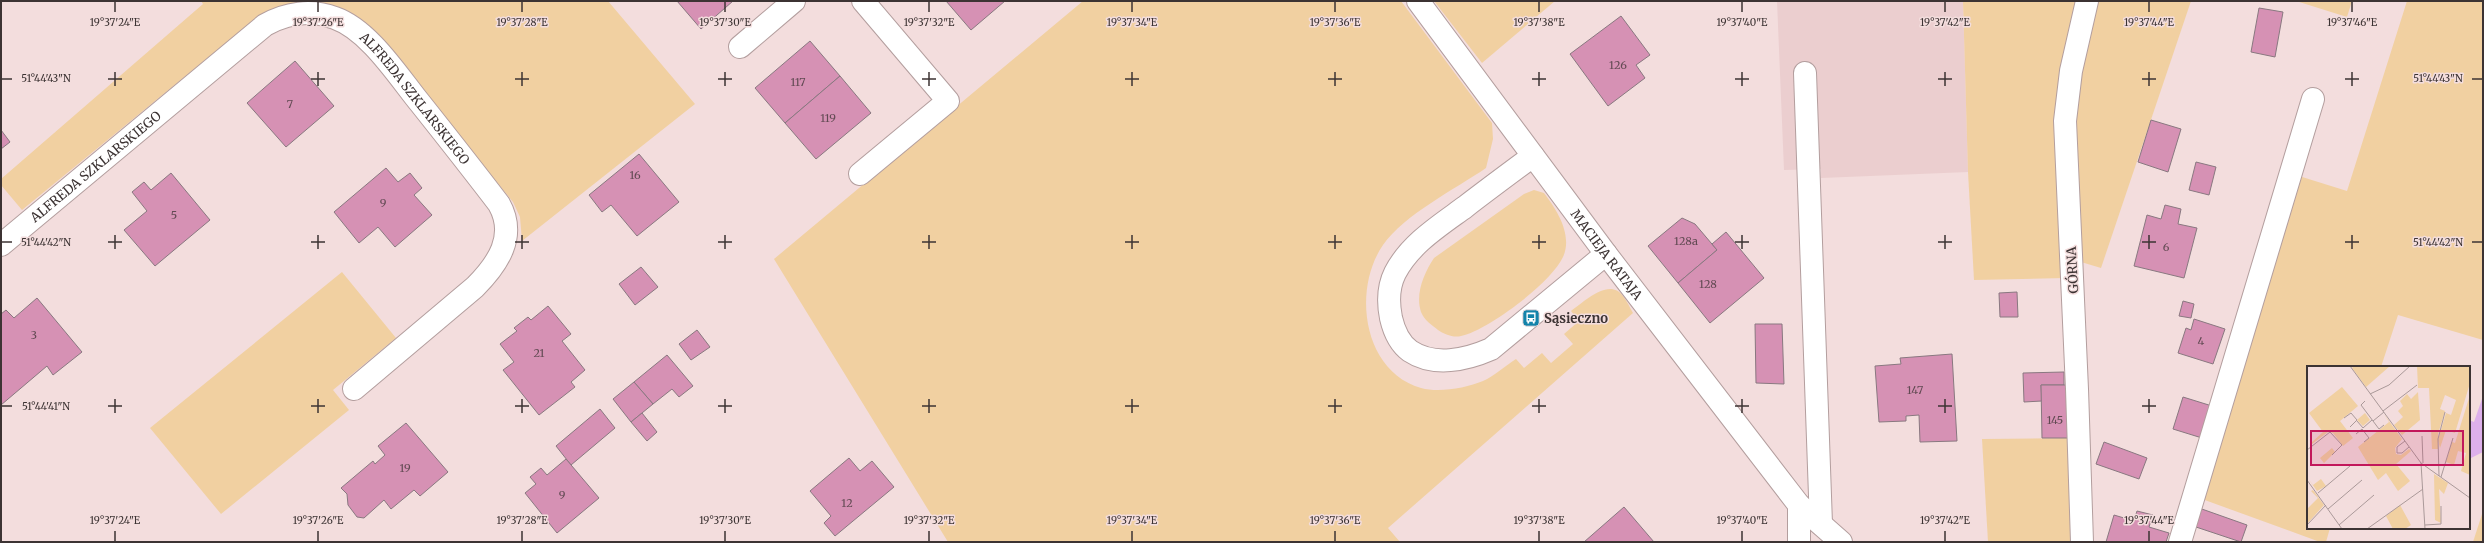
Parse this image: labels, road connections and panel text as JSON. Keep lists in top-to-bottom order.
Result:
{
  "streets": {
    "street": ["ALFREDA SZKLARSKIEGO", "MACIEJA RATAJA", "GÓRNA"]
  },
  "places": {
    "bus stop": ["Sąsieczno"]
  },
  "house_numbers": [
    "126",
    "117",
    "7",
    "119",
    "16",
    "9",
    "5",
    "128a",
    "6",
    "128",
    "3",
    "4",
    "21",
    "147",
    "145",
    "19",
    "9",
    "12"
  ],
  "coordinates": [
    "19°37'24\"E",
    "19°37'26\"E",
    "19°37'28\"E",
    "19°37'30\"E",
    "19°37'32\"E",
    "19°37'34\"E",
    "19°37'36\"E",
    "19°37'38\"E",
    "19°37'40\"E",
    "19°37'42\"E",
    "19°37'44\"E",
    "19°37'46\"E",
    "51°44'43\"N",
    "51°44'42\"N",
    "51°44'41\"N"
  ]
}
